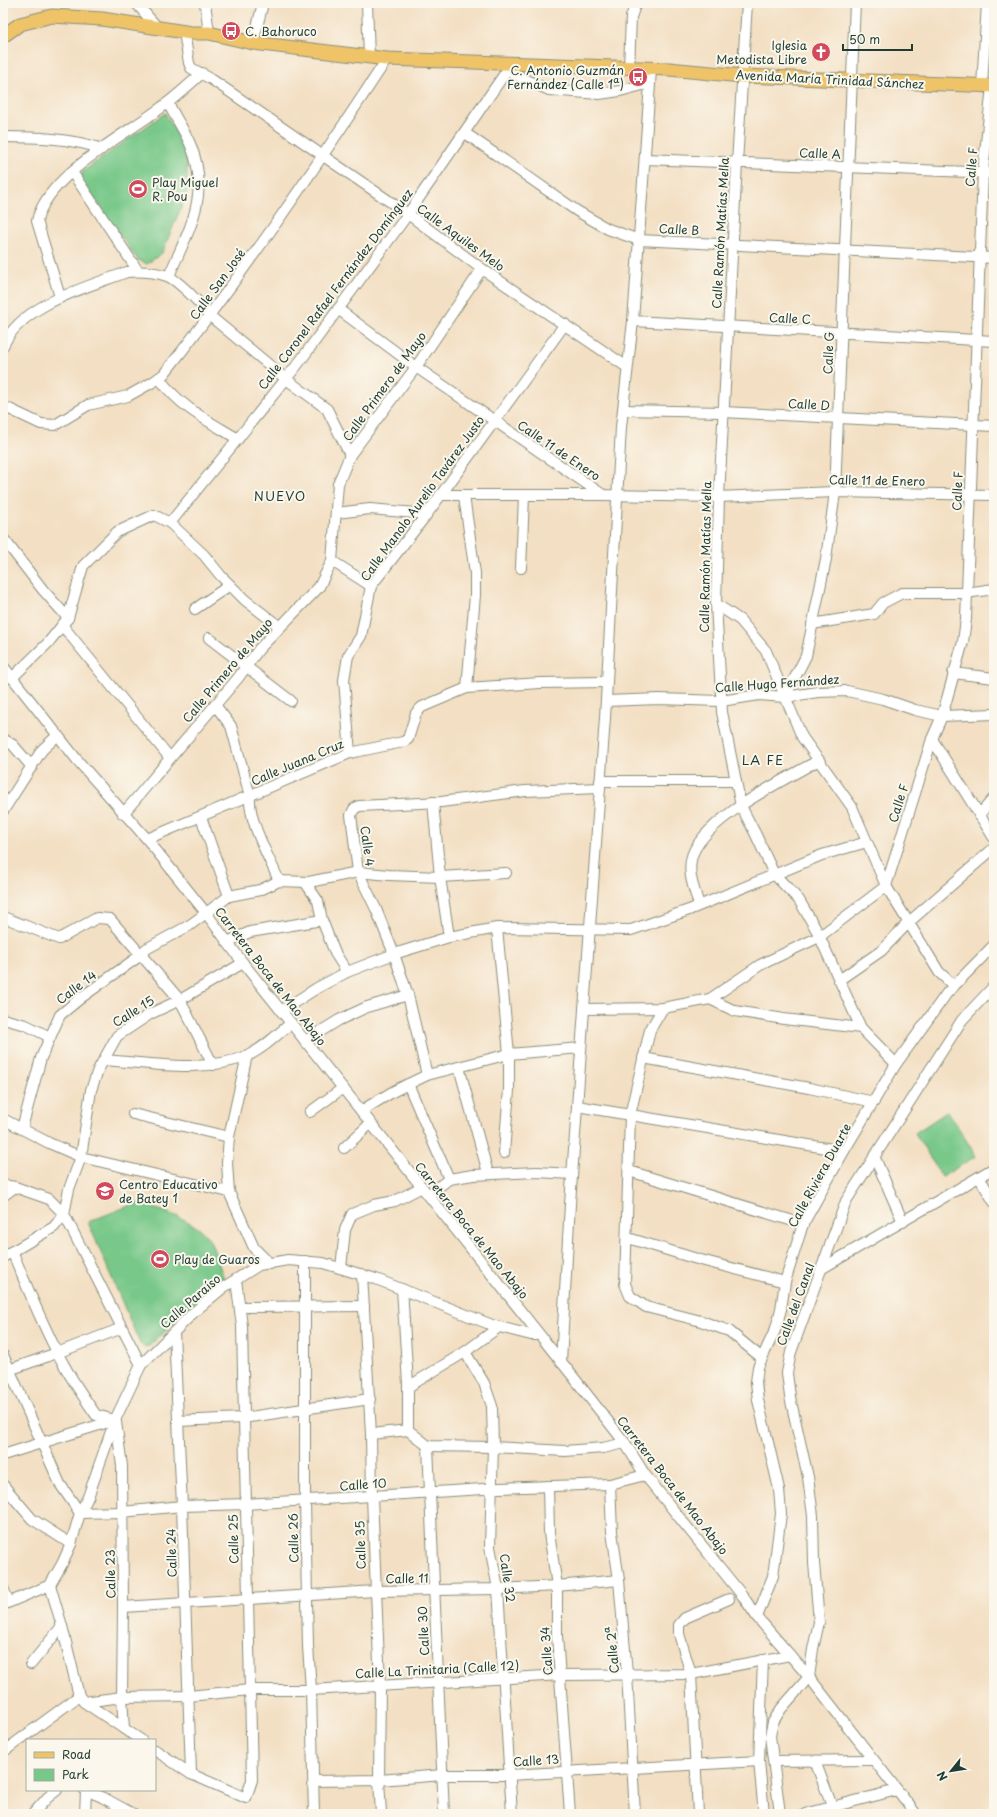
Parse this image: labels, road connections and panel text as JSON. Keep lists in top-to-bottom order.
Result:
{
  "streets": {
    "main road": ["Avenida María Trinidad Sánchez"],
    "street": [
      "Calle A",
      "Calle F",
      "Calle B",
      "Calle Ramón Matías Mella",
      "Calle Aquiles Melo",
      "Calle San José",
      "Calle Coronel Rafael Fernández Domínguez",
      "Calle C",
      "Calle G",
      "Calle Primero de Mayo",
      "Calle D",
      "Calle 11 de Enero",
      "Calle Manolo Aurelio Tavárez Justo",
      "Calle Hugo Fernández",
      "Calle Juana Cruz",
      "Calle 4",
      "Carretera Boca de Mao Abajo",
      "Calle 14",
      "Calle 15",
      "Calle Riviera Duarte",
      "Calle Paraíso",
      "Calle del Canal",
      "Calle 10",
      "Calle 26",
      "Calle 25",
      "Calle 35",
      "Calle 24",
      "Calle 23",
      "Calle 11",
      "Calle 32",
      "Calle 30",
      "Calle 2ª",
      "Calle 34",
      "Calle La Trinitaria (Calle 12)",
      "Calle 13"
    ]
  },
  "crossings": [
    ["Avenida María Trinidad Sánchez", "Calle F"],
    ["Avenida María Trinidad Sánchez", "Calle Ramón Matías Mella"],
    ["Avenida María Trinidad Sánchez", "Calle Aquiles Melo"],
    ["Avenida María Trinidad Sánchez", "Calle San José"],
    ["Avenida María Trinidad Sánchez", "Calle Coronel Rafael Fernández Domínguez"],
    ["Avenida María Trinidad Sánchez", "Calle G"],
    ["Calle A", "Calle F"],
    ["Calle A", "Calle Ramón Matías Mella"],
    ["Calle A", "Calle G"],
    ["Calle F", "Calle B"],
    ["Calle F", "Calle C"],
    ["Calle F", "Calle D"],
    ["Calle F", "Calle 11 de Enero"],
    ["Calle F", "Calle Hugo Fernández"],
    ["Calle B", "Calle Ramón Matías Mella"],
    ["Calle B", "Calle Coronel Rafael Fernández Domínguez"],
    ["Calle B", "Calle G"],
    ["Calle Ramón Matías Mella", "Calle C"],
    ["Calle Ramón Matías Mella", "Calle D"],
    ["Calle Ramón Matías Mella", "Calle 11 de Enero"],
    ["Calle Ramón Matías Mella", "Calle Hugo Fernández"],
    ["Calle Ramón Matías Mella", "Calle 4"],
    ["Calle Ramón Matías Mella", "Calle Riviera Duarte"],
    ["Calle Aquiles Melo", "Calle San José"],
    ["Calle Aquiles Melo", "Calle Coronel Rafael Fernández Domínguez"],
    ["Calle Aquiles Melo", "Calle Primero de Mayo"],
    ["Calle Aquiles Melo", "Calle Manolo Aurelio Tavárez Justo"],
    ["Calle Coronel Rafael Fernández Domínguez", "Calle 11 de Enero"],
    ["Calle C", "Calle G"],
    ["Calle G", "Calle D"],
    ["Calle G", "Calle 11 de Enero"],
    ["Calle G", "Calle Hugo Fernández"],
    ["Calle Primero de Mayo", "Calle 11 de Enero"],
    ["Calle Primero de Mayo", "Carretera Boca de Mao Abajo"],
    ["Calle 11 de Enero", "Calle Manolo Aurelio Tavárez Justo"],
    ["Calle Manolo Aurelio Tavárez Justo", "Calle Juana Cruz"],
    ["Calle Juana Cruz", "Carretera Boca de Mao Abajo"],
    ["Carretera Boca de Mao Abajo", "Calle 14"],
    ["Carretera Boca de Mao Abajo", "Calle 15"],
    ["Carretera Boca de Mao Abajo", "Calle Riviera Duarte"],
    ["Carretera Boca de Mao Abajo", "Calle Paraíso"],
    ["Carretera Boca de Mao Abajo", "Calle del Canal"],
    ["Carretera Boca de Mao Abajo", "Calle 10"],
    ["Carretera Boca de Mao Abajo", "Calle La Trinitaria (Calle 12)"],
    ["Calle Paraíso", "Calle 10"],
    ["Calle Paraíso", "Calle 26"],
    ["Calle Paraíso", "Calle 25"],
    ["Calle Paraíso", "Calle 35"],
    ["Calle Paraíso", "Calle 24"],
    ["Calle Paraíso", "Calle 23"],
    ["Calle 10", "Calle 26"],
    ["Calle 10", "Calle 25"],
    ["Calle 10", "Calle 35"],
    ["Calle 10", "Calle 24"],
    ["Calle 10", "Calle 23"],
    ["Calle 10", "Calle 32"],
    ["Calle 10", "Calle 30"],
    ["Calle 10", "Calle 2ª"],
    ["Calle 10", "Calle 34"],
    ["Calle 26", "Calle 11"],
    ["Calle 26", "Calle La Trinitaria (Calle 12)"],
    ["Calle 26", "Calle 13"],
    ["Calle 25", "Calle 24"],
    ["Calle 25", "Calle 11"],
    ["Calle 25", "Calle La Trinitaria (Calle 12)"],
    ["Calle 35", "Calle 11"],
    ["Calle 35", "Calle La Trinitaria (Calle 12)"],
    ["Calle 35", "Calle 13"],
    ["Calle 24", "Calle 11"],
    ["Calle 24", "Calle La Trinitaria (Calle 12)"],
    ["Calle 23", "Calle 11"],
    ["Calle 23", "Calle La Trinitaria (Calle 12)"],
    ["Calle 11", "Calle 32"],
    ["Calle 11", "Calle 30"],
    ["Calle 11", "Calle 2ª"],
    ["Calle 11", "Calle 34"],
    ["Calle 32", "Calle La Trinitaria (Calle 12)"],
    ["Calle 32", "Calle 13"],
    ["Calle 30", "Calle La Trinitaria (Calle 12)"],
    ["Calle 30", "Calle 13"],
    ["Calle 2ª", "Calle La Trinitaria (Calle 12)"],
    ["Calle 2ª", "Calle 13"],
    ["Calle 34", "Calle La Trinitaria (Calle 12)"],
    ["Calle 34", "Calle 13"]
  ],
  "districts": ["NUEVO", "LA FE"],
  "places": {
    "bus stop": ["C. Bahoruco", "C. Antonio Guzmán Fernández (Calle 1ª)"],
    "church": ["Iglesia Metodista Libre"],
    "sports": ["Play Miguel R. Pou", "Play de Guaros"],
    "school or university": ["Centro Educativo de Batey 1"]
  },
  "legend": ["Road", "Park"],
  "scale_bar": "50 m",
  "north": "bottom left"
}
